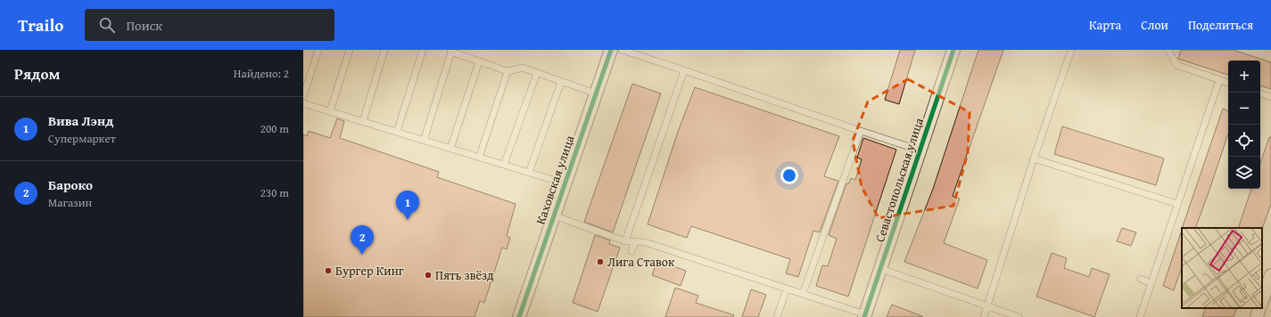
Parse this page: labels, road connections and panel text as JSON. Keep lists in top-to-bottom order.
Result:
{
  "streets": {
    "street": ["Каховская улица", "Севастопольская улица"]
  },
  "places": ["Лига Ставок", "Бургер Кинг", "Пять звёзд"],
  "page": {
    "header": "Trailo",
    "search": "Поиск",
    "nav": ["Карта", "Слои", "Поделиться"],
    "heading": ["Рядом", "Найдено: 2"],
    "map_buttons": ["+", "−"],
    "list": [
      {
        "mark": "1",
        "name": "Вива Лэнд",
        "note": "Супермаркет",
        "value": "200 m"
      },
      {
        "mark": "2",
        "name": "Бароко",
        "note": "Магазин",
        "value": "230 m"
      }
    ],
    "pins": ["1", "2"]
  }
}
